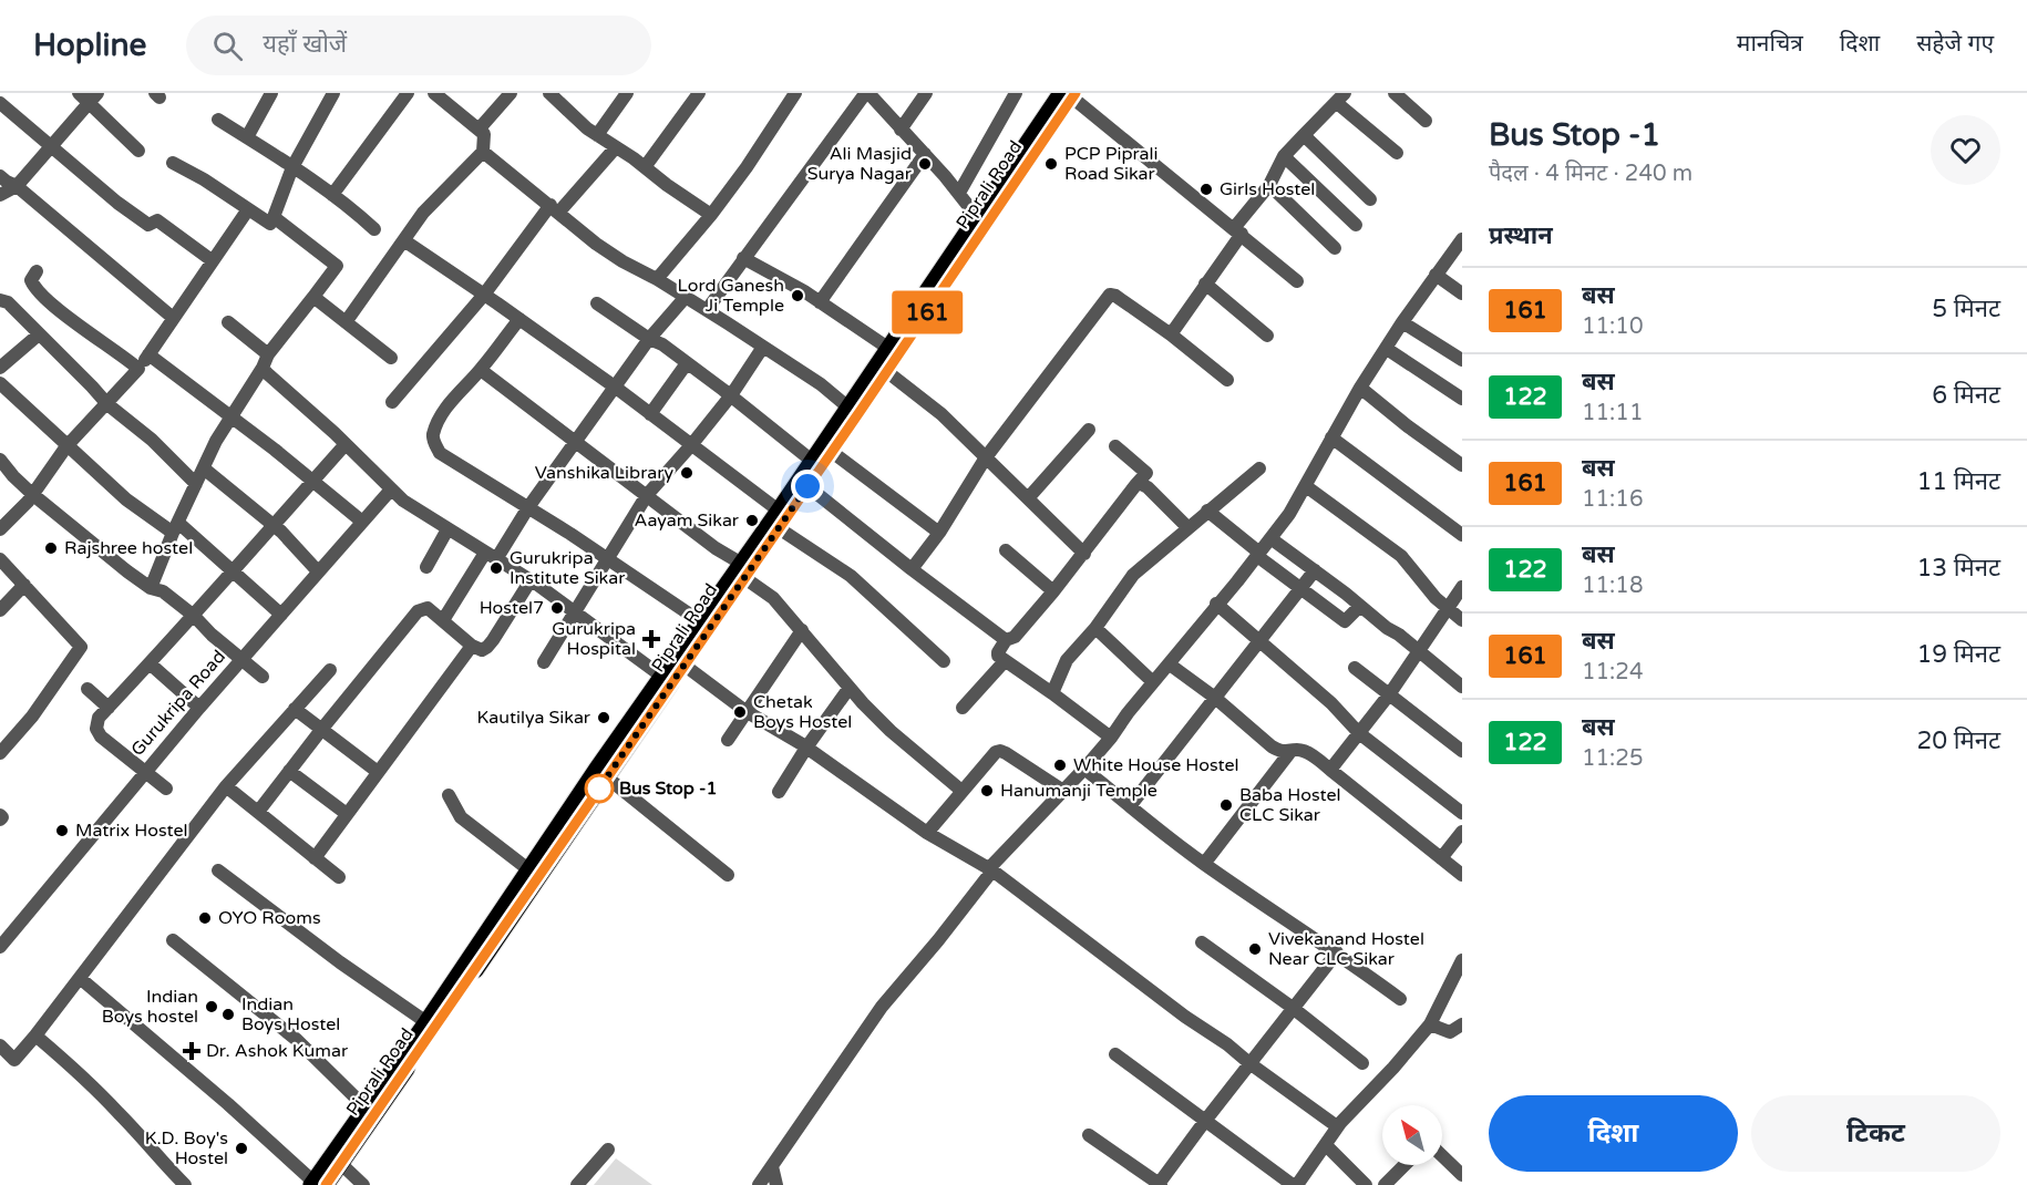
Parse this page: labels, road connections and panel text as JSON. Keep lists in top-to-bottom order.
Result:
{
  "streets": {
    "main road": ["Piprali Road"],
    "street": ["Gurukripa Road"]
  },
  "places": {
    "other": [
      "Ali Masjid Surya Nagar",
      "PCP Piprali Road Sikar",
      "Girls Hostel",
      "Lord Ganesh Ji Temple",
      "Vanshika Library",
      "Aayam Sikar",
      "Rajshree hostel",
      "Gurukripa Institute Sikar",
      "Hostel7",
      "Chetak Boys Hostel",
      "Kautilya Sikar",
      "White House Hostel",
      "Bus Stop -1",
      "Hanumanji Temple",
      "Baba Hostel CLC Sikar",
      "Matrix Hostel",
      "OYO Rooms",
      "Vivekanand Hostel Near CLC Sikar",
      "Indian Boys hostel",
      "Indian Boys Hostel",
      "K.D. Boy's Hostel"
    ],
    "health": ["Gurukripa Hospital", "Dr. Ashok Kumar"]
  },
  "lines": ["bus line 161"],
  "north": "top left",
  "page": {
    "header": "Hopline",
    "search": "यहाँ खोजें",
    "nav": ["मानचित्र", "दिशा", "सहेजे गए"],
    "on_map": "161",
    "heading": [
      ["Bus Stop -1", "पैदल · 4 मिनट · 240 m"],
      "प्रस्थान"
    ],
    "list": [
      {
        "mark": "161",
        "name": "बस",
        "note": "11:10",
        "value": "5 मिनट"
      },
      {
        "mark": "122",
        "name": "बस",
        "note": "11:11",
        "value": "6 मिनट"
      },
      {
        "mark": "161",
        "name": "बस",
        "note": "11:16",
        "value": "11 मिनट"
      },
      {
        "mark": "122",
        "name": "बस",
        "note": "11:18",
        "value": "13 मिनट"
      },
      {
        "mark": "161",
        "name": "बस",
        "note": "11:24",
        "value": "19 मिनट"
      },
      {
        "mark": "122",
        "name": "बस",
        "note": "11:25",
        "value": "20 मिनट"
      }
    ],
    "buttons": ["दिशा", "टिकट"]
  }
}
